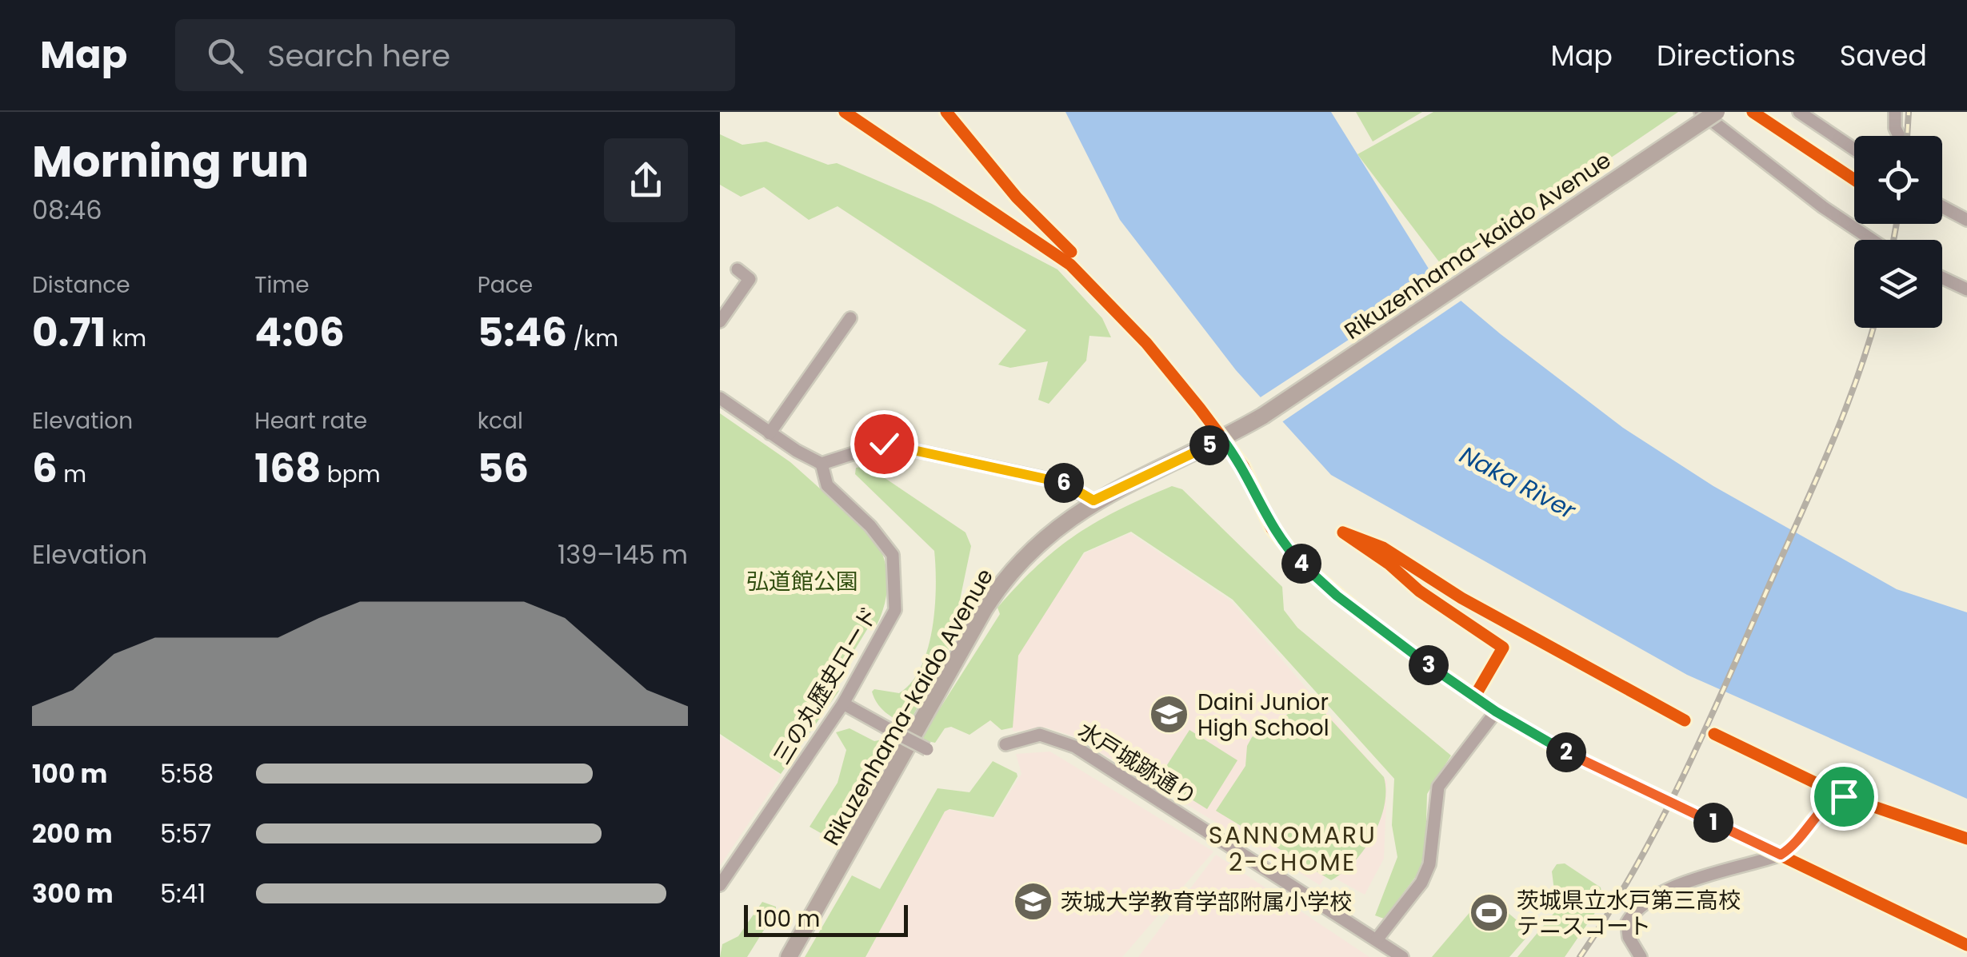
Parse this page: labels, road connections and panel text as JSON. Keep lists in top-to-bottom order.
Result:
{
  "streets": {
    "main road": ["Rikuzenhama-kaido Avenue"],
    "street": ["三の丸歴史ロード", "水戸城跡通り"]
  },
  "districts": ["SANNOMARU 2-CHOME"],
  "water": ["Naka River"],
  "parks": ["弘道館公園"],
  "places": {
    "school or university": ["Daini Junior High School", "茨城大学教育学部附属小学校"],
    "sports": ["茨城県立水戸第三高校 テニスコート"]
  },
  "scale_bar": "100 m",
  "page": {
    "header": "Map",
    "search": "Search here",
    "nav": ["Map", "Directions", "Saved"],
    "heading": ["Morning run", "08:46"],
    "stats": [
      ["Distance", "0.71 km"],
      ["Time", "4:06"],
      ["Pace", "5:46 /km"],
      ["Elevation", "6 m"],
      ["Heart rate", "168 bpm"],
      ["kcal", "56"]
    ],
    "pins": [
      "5",
      "6",
      "4",
      "3",
      "2",
      "1"
    ],
    "chart": ["Elevation", "139–145 m"],
    "list": [
      {
        "name": "100 m",
        "note": "5:58"
      },
      {
        "name": "200 m",
        "note": "5:57"
      },
      {
        "name": "300 m",
        "note": "5:41"
      }
    ],
    "scale": "100 m"
  }
}
